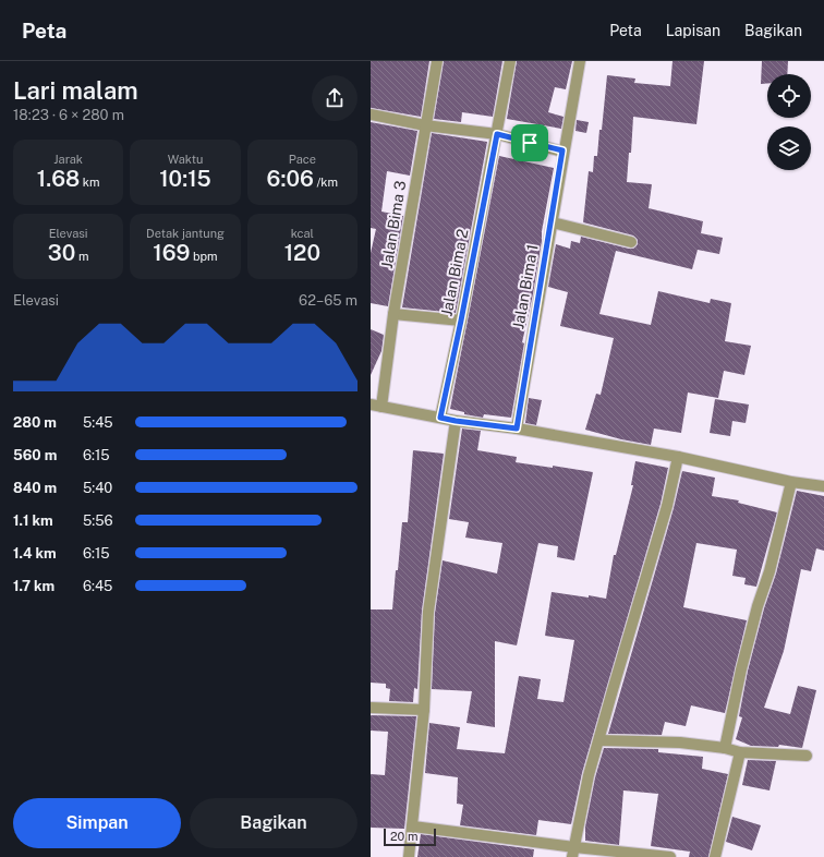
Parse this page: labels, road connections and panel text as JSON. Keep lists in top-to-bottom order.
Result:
{
  "streets": {
    "street": ["Jalan Bima 3", "Jalan Bima 2", "Jalan Bima 1"]
  },
  "scale_bar": "20 m",
  "page": {
    "header": "Peta",
    "nav": ["Peta", "Lapisan", "Bagikan"],
    "heading": ["Lari malam", "18:23 · 6 × 280 m"],
    "stats": [
      ["Jarak", "1.68 km"],
      ["Waktu", "10:15"],
      ["Pace", "6:06 /km"],
      ["Elevasi", "30 m"],
      ["Detak jantung", "169 bpm"],
      ["kcal", "120"]
    ],
    "chart": ["Elevasi", "62–65 m"],
    "list": [
      {
        "name": "280 m",
        "note": "5:45"
      },
      {
        "name": "560 m",
        "note": "6:15"
      },
      {
        "name": "840 m",
        "note": "5:40"
      },
      {
        "name": "1.1 km",
        "note": "5:56"
      },
      {
        "name": "1.4 km",
        "note": "6:15"
      },
      {
        "name": "1.7 km",
        "note": "6:45"
      }
    ],
    "buttons": ["Simpan", "Bagikan"],
    "scale": "20 m"
  }
}
